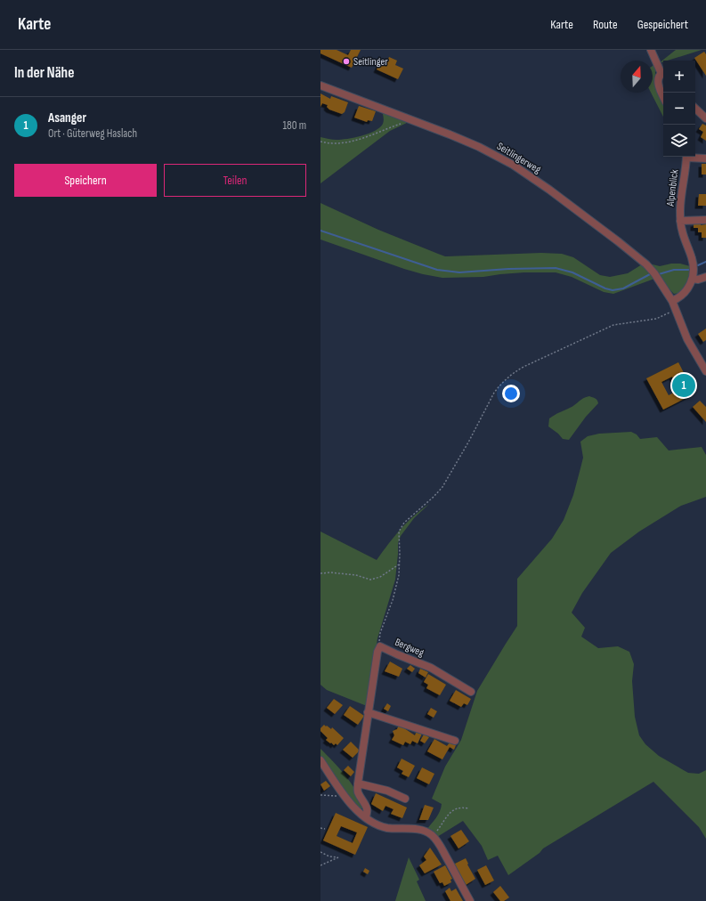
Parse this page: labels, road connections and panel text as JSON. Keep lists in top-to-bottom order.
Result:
{
  "streets": {
    "street": ["Seitlingerweg", "Alpenblick", "Bergweg"]
  },
  "crossings": [
    ["Seitlingerweg", "Alpenblick"]
  ],
  "places": ["Seitlinger"],
  "north": "top",
  "page": {
    "header": "Karte",
    "nav": ["Karte", "Route", "Gespeichert"],
    "heading": "In der Nähe",
    "map_buttons": ["+", "−"],
    "list": [
      {
        "mark": "1",
        "name": "Asanger",
        "note": "Ort · Güterweg Haslach",
        "value": "180 m"
      }
    ],
    "buttons": ["Speichern", "Teilen"],
    "pins": "1"
  }
}
